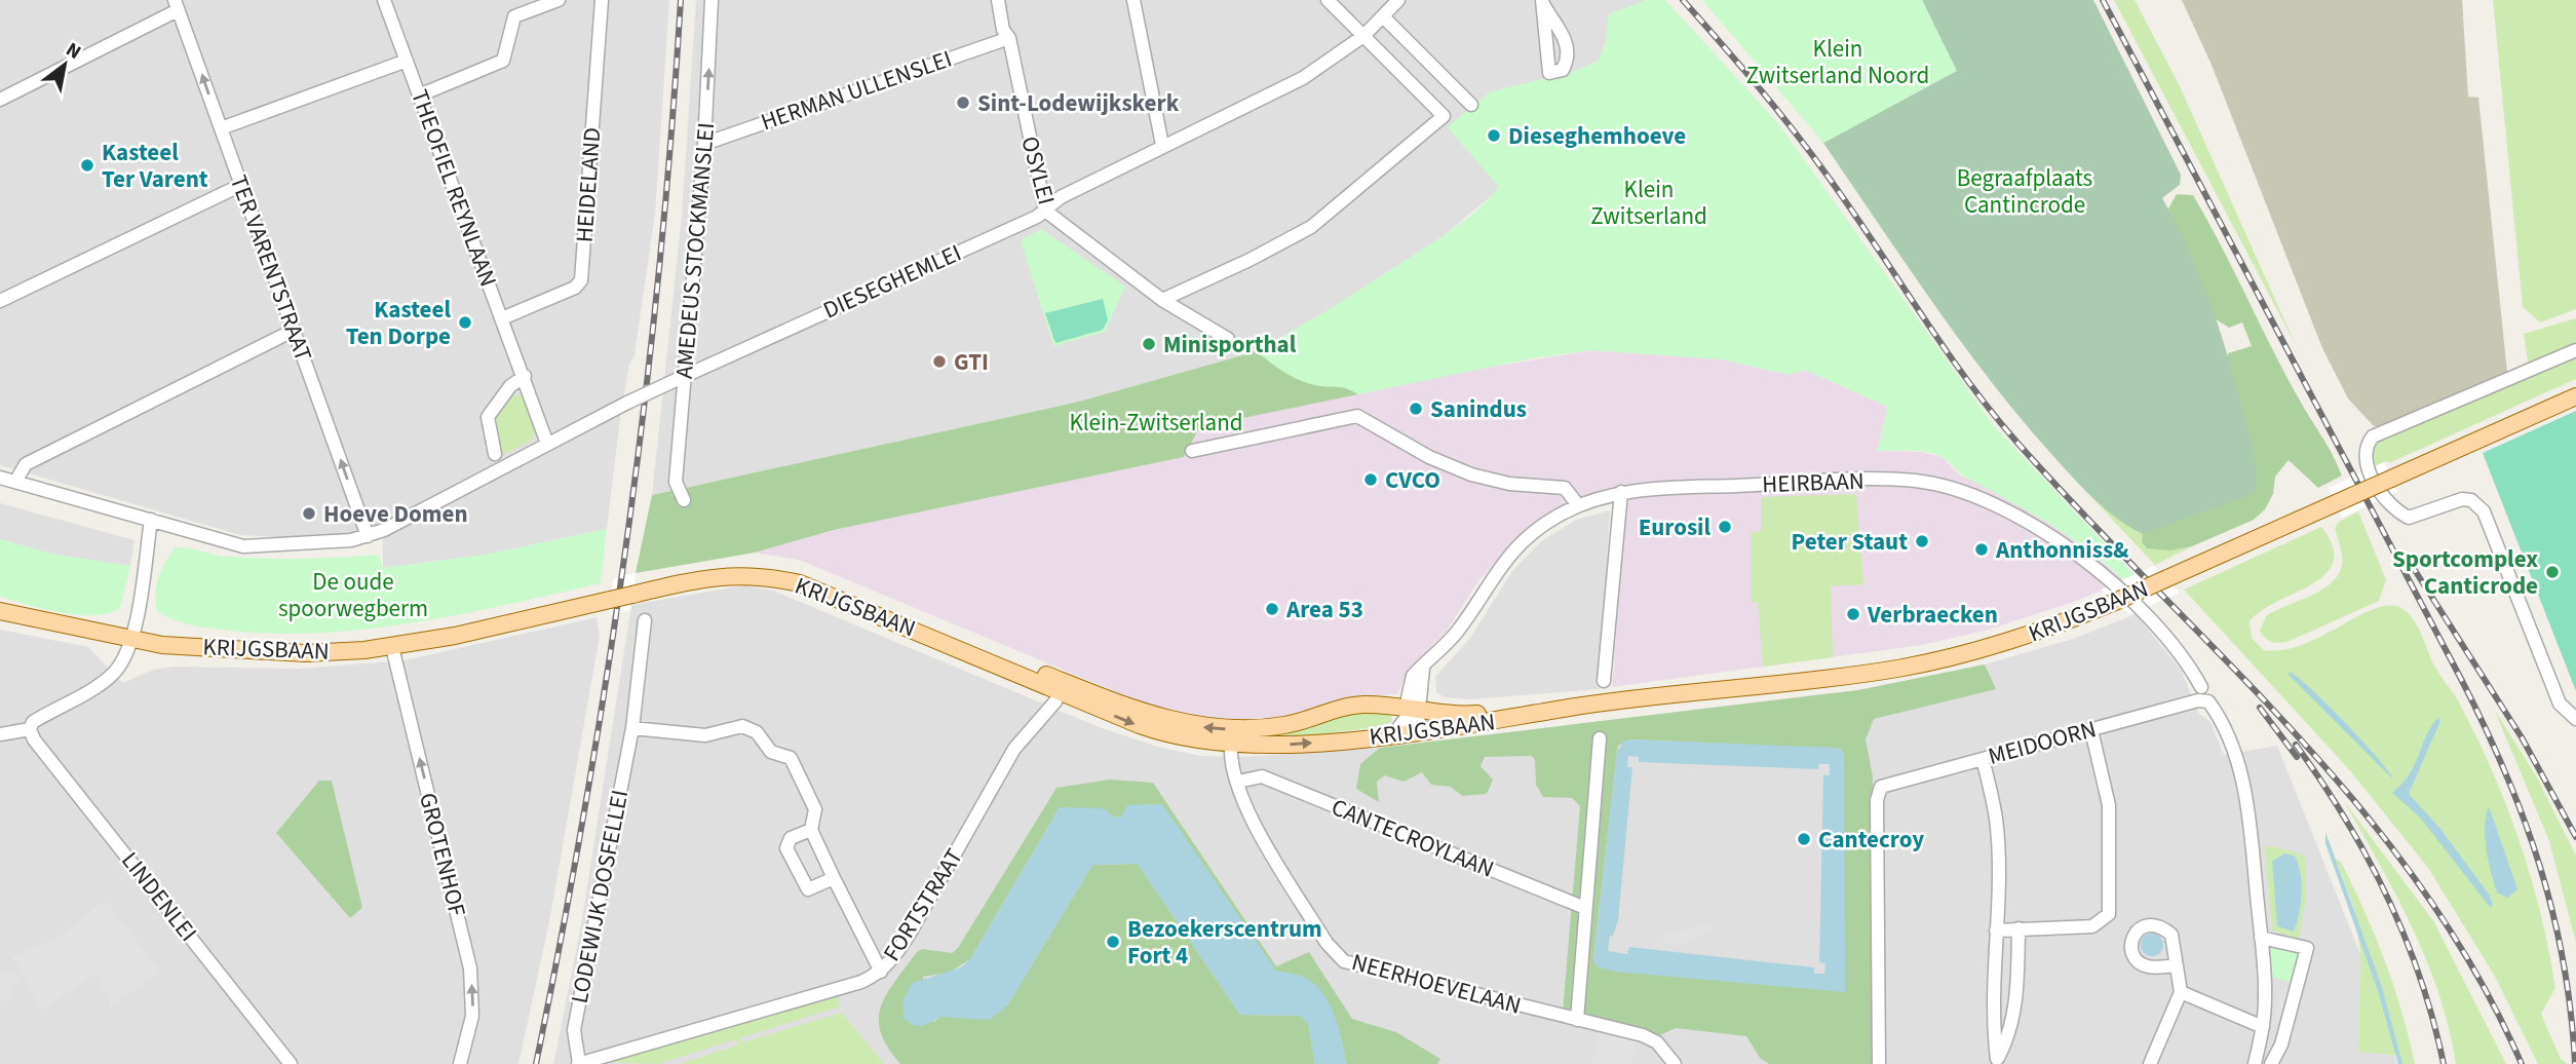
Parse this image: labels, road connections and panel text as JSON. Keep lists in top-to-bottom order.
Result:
{
  "streets": {
    "main road": ["KRIJGSBAAN"],
    "street": [
      "HERMAN ULLENSLEI",
      "OSYLEI",
      "HEIDELAND",
      "THEOFIEL REYNLAAN",
      "AMEDEUS STOCKMANSLEI",
      "TER VARENTSTRAAT",
      "DIESEGHEMLEI",
      "HEIRBAAN",
      "MEIDOORN",
      "CANTECROYLAAN",
      "GROTENHOF",
      "LINDENLEI",
      "LODEWIJK DOSFELLEI",
      "FORTSTRAAT",
      "NEERHOEVELAAN"
    ]
  },
  "crossings": [
    ["HERMAN ULLENSLEI", "OSYLEI"],
    ["HERMAN ULLENSLEI", "AMEDEUS STOCKMANSLEI"],
    ["OSYLEI", "DIESEGHEMLEI"],
    ["HEIDELAND", "THEOFIEL REYNLAAN"],
    ["THEOFIEL REYNLAAN", "DIESEGHEMLEI"],
    ["AMEDEUS STOCKMANSLEI", "DIESEGHEMLEI"],
    ["TER VARENTSTRAAT", "DIESEGHEMLEI"],
    ["HEIRBAAN", "KRIJGSBAAN"],
    ["HEIRBAAN", "MEIDOORN"],
    ["KRIJGSBAAN", "GROTENHOF"],
    ["KRIJGSBAAN", "FORTSTRAAT"],
    ["KRIJGSBAAN", "NEERHOEVELAAN"],
    ["CANTECROYLAAN", "NEERHOEVELAAN"],
    ["LODEWIJK DOSFELLEI", "FORTSTRAAT"]
  ],
  "one_way": ["TER VARENTSTRAAT", "GROTENHOF"],
  "parks": [
    "Klein Zwitserland Noord",
    "Begraafplaats Cantincrode",
    "Klein Zwitserland",
    "Klein-Zwitserland",
    "De oude spoorwegberm"
  ],
  "places": [
    "Sint-Lodewijkskerk",
    "Dieseghemhoeve",
    "Kasteel Ter Varent",
    "Kasteel Ten Dorpe",
    "Minisporthal",
    "GTI",
    "Sanindus",
    "CVCO",
    "Hoeve Domen",
    "Eurosil",
    "Peter Staut",
    "Anthonniss&",
    "Sportcomplex Canticrode",
    "Area 53",
    "Verbraecken",
    "Cantecroy",
    "Bezoekerscentrum Fort 4"
  ],
  "north": "top right"
}
